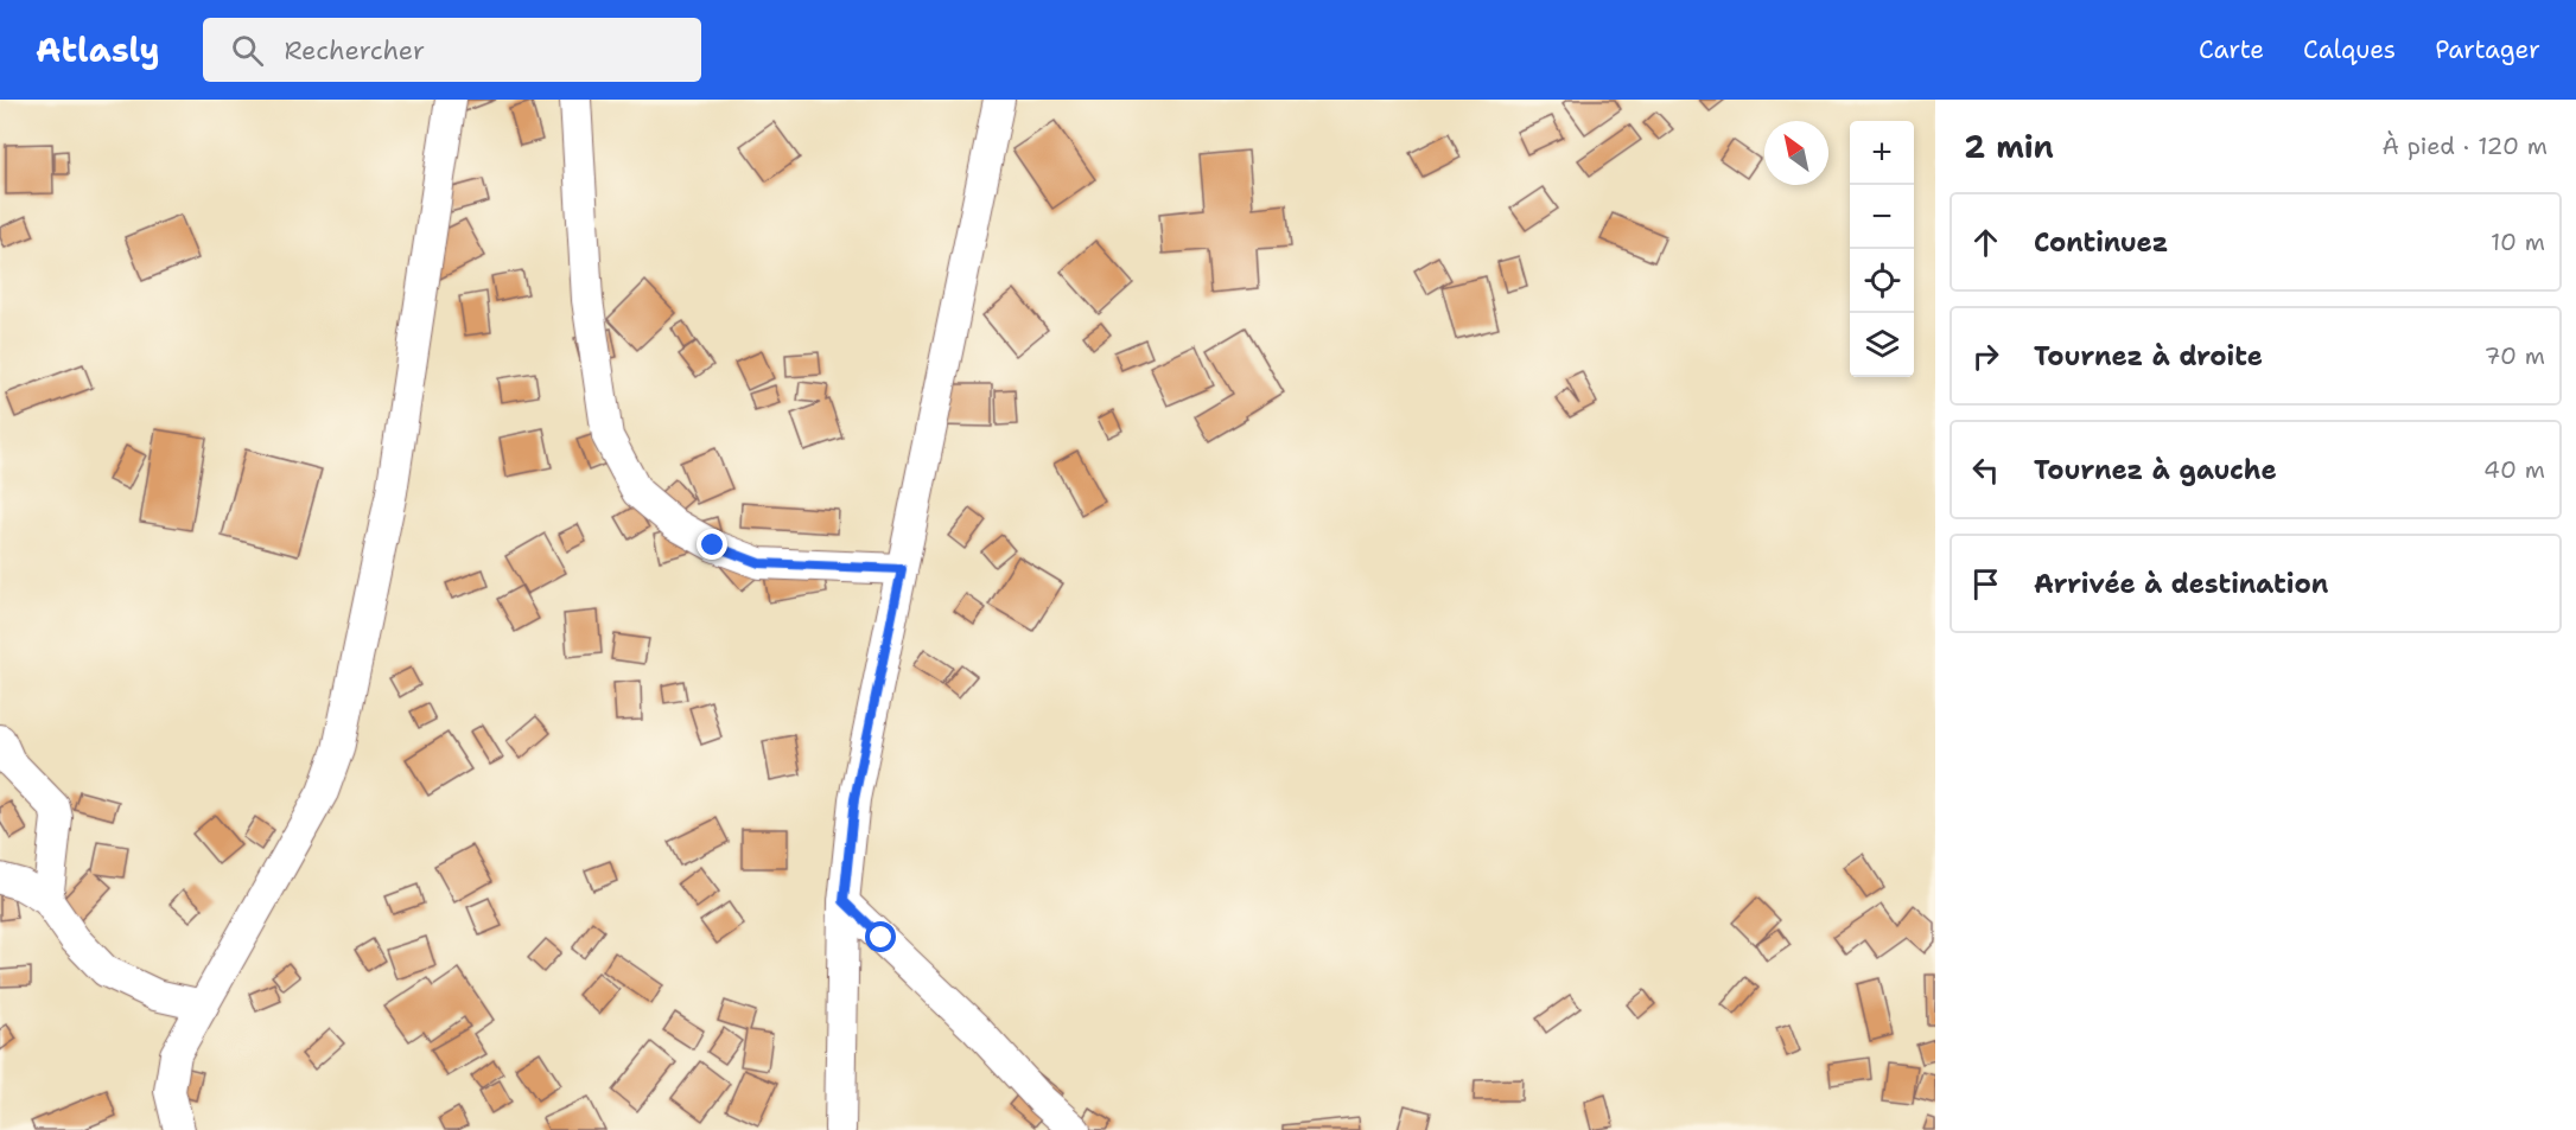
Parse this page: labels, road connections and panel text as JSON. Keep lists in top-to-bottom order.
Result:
{
  "north": "top left",
  "page": {
    "header": "Atlasly",
    "search": "Rechercher",
    "nav": ["Carte", "Calques", "Partager"],
    "heading": ["2 min", "À pied · 120 m"],
    "map_buttons": ["+", "−"],
    "list": [
      ["Continuez", "10 m"],
      ["Tournez à droite", "70 m"],
      ["Tournez à gauche", "40 m"],
      "Arrivée à destination"
    ]
  }
}
